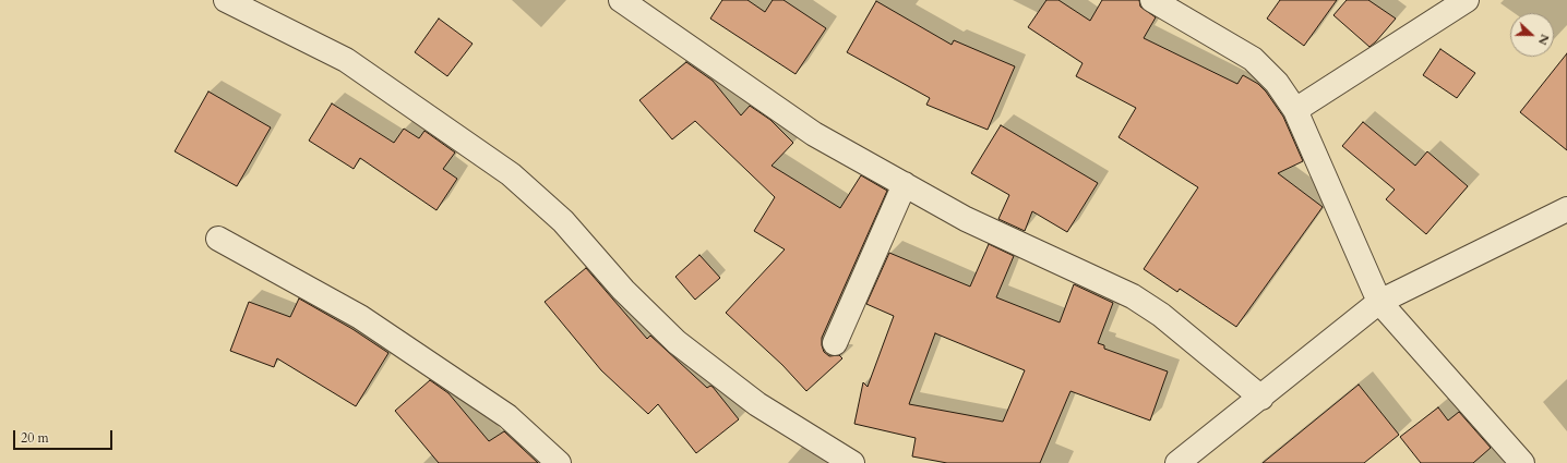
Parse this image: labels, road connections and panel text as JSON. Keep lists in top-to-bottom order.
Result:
{
  "scale_bar": "20 m",
  "north": "right"
}
